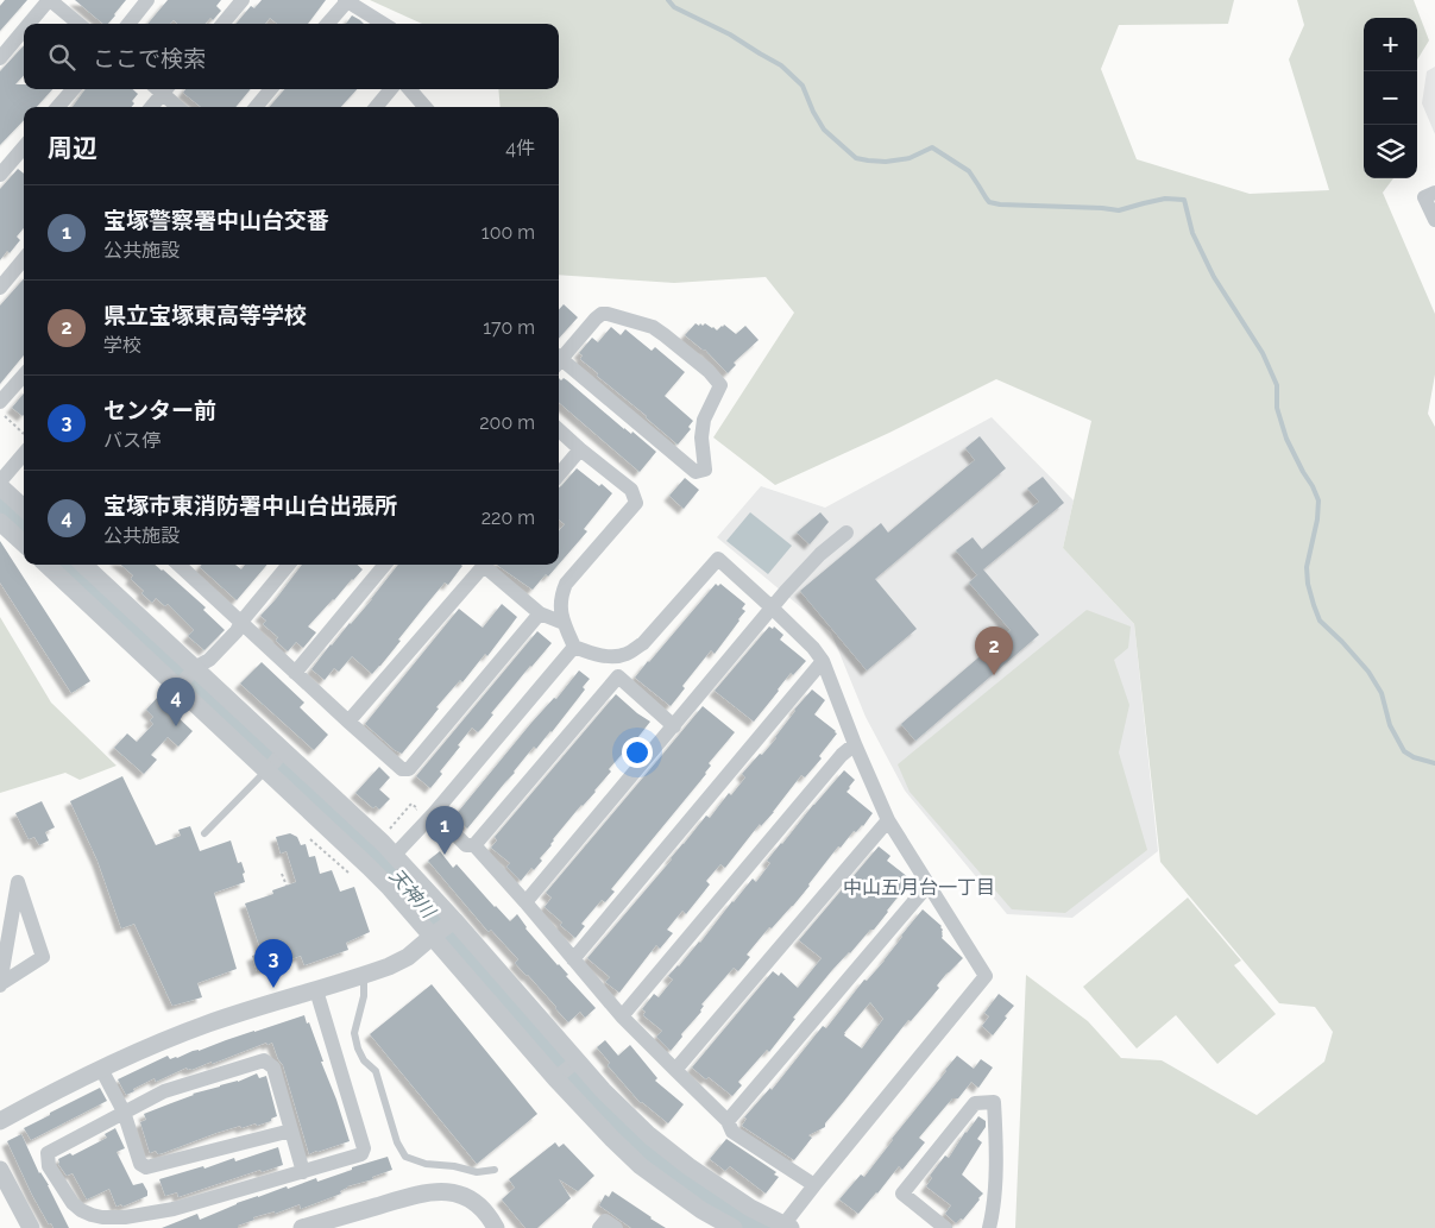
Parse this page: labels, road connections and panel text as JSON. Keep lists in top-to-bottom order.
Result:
{
  "districts": ["中山五月台一丁目"],
  "water": ["天神川"],
  "page": {
    "map_buttons": ["+", "−"],
    "search": "ここで検索",
    "heading": ["周辺", "4件"],
    "list": [
      {
        "mark": "1",
        "name": "宝塚警察署中山台交番",
        "note": "公共施設",
        "value": "100 m"
      },
      {
        "mark": "2",
        "name": "県立宝塚東高等学校",
        "note": "学校",
        "value": "170 m"
      },
      {
        "mark": "3",
        "name": "センター前",
        "note": "バス停",
        "value": "200 m"
      },
      {
        "mark": "4",
        "name": "宝塚市東消防署中山台出張所",
        "note": "公共施設",
        "value": "220 m"
      }
    ],
    "pins": [
      "2",
      "4",
      "1",
      "3"
    ]
  }
}
